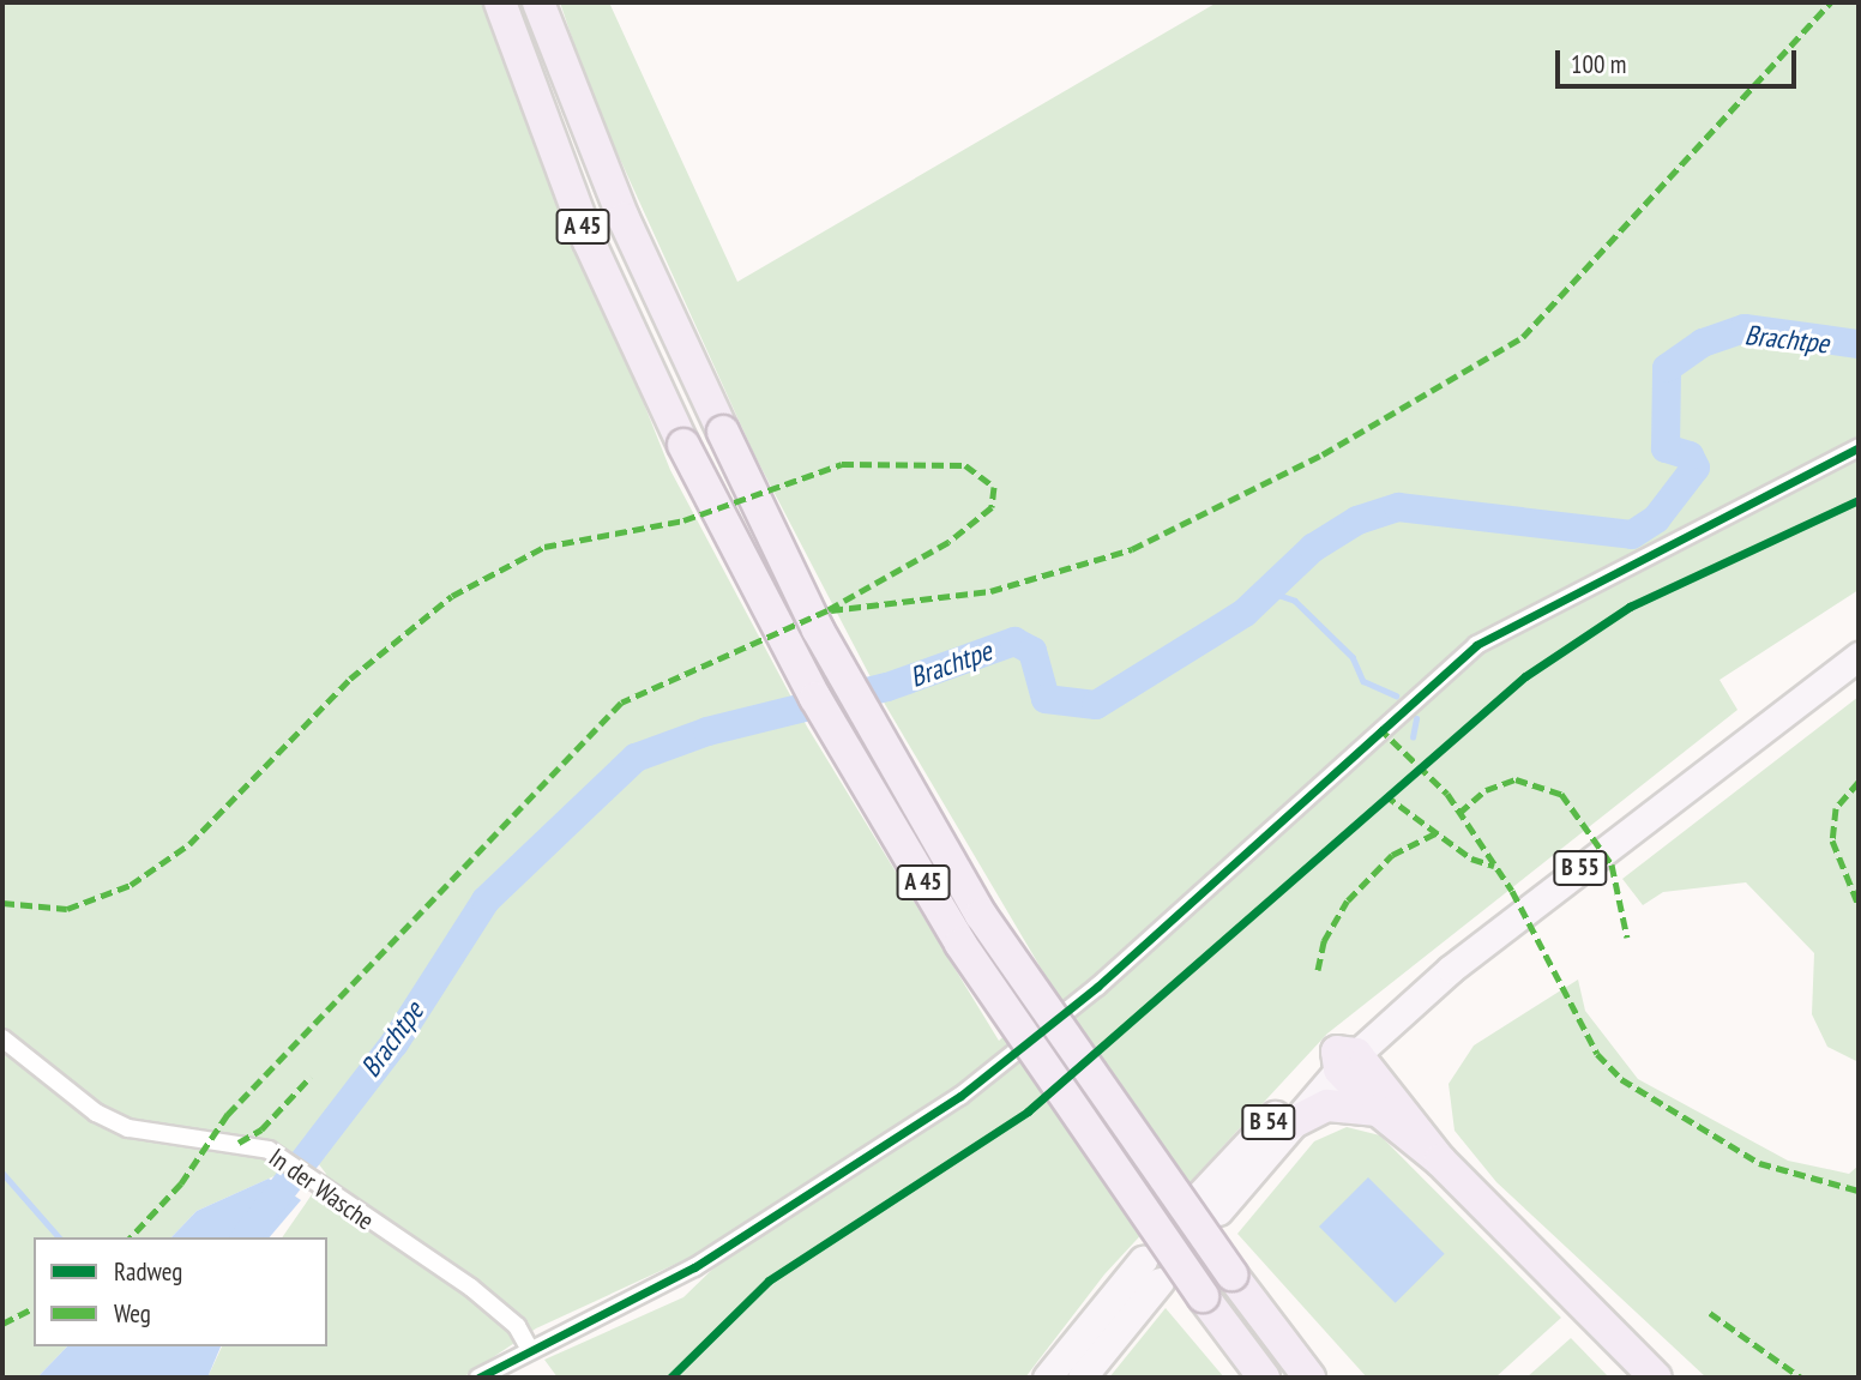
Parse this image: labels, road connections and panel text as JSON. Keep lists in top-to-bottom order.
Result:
{
  "streets": {
    "highway": ["A 45"],
    "main road": ["B 55", "B 54"],
    "street": ["In der Wasche"]
  },
  "crossings": [
    ["B 55", "B 54"]
  ],
  "water": ["Brachtpe"],
  "legend": ["Radweg", "Weg"],
  "scale_bar": "100 m"
}
